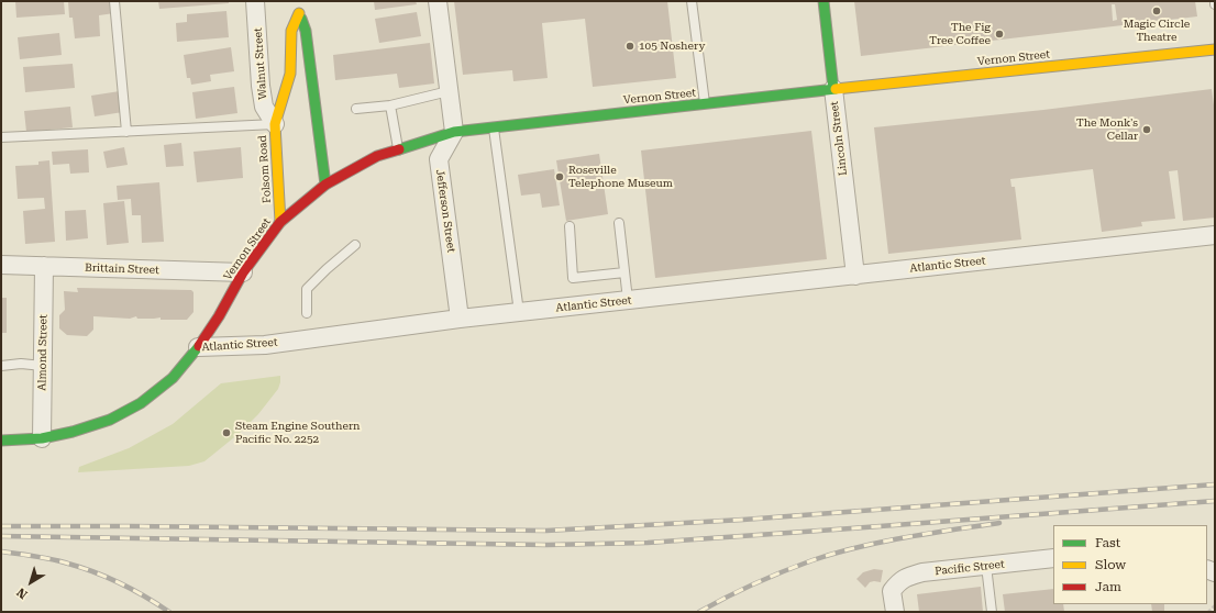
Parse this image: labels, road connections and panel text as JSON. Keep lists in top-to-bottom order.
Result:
{
  "streets": {
    "main road": [
      "Vernon Street",
      "Lincoln Street",
      "Folsom Road",
      "Atlantic Street"
    ],
    "street": [
      "Walnut Street",
      "Jefferson Street",
      "Brittain Street",
      "Almond Street",
      "Pacific Street"
    ]
  },
  "crossings": [
    ["Vernon Street", "Lincoln Street"],
    ["Vernon Street", "Folsom Road"],
    ["Vernon Street", "Jefferson Street"],
    ["Vernon Street", "Atlantic Street"],
    ["Vernon Street", "Brittain Street"],
    ["Walnut Street", "Folsom Road"],
    ["Lincoln Street", "Atlantic Street"],
    ["Jefferson Street", "Atlantic Street"],
    ["Atlantic Street", "Almond Street"],
    ["Brittain Street", "Almond Street"]
  ],
  "places": [
    "Magic Circle Theatre",
    "The Fig Tree Coffee",
    "105 Noshery",
    "The Monk's Cellar",
    "Roseville Telephone Museum",
    "Steam Engine Southern Pacific No. 2252"
  ],
  "legend": ["Fast", "Slow", "Jam"],
  "north": "bottom left"
}
